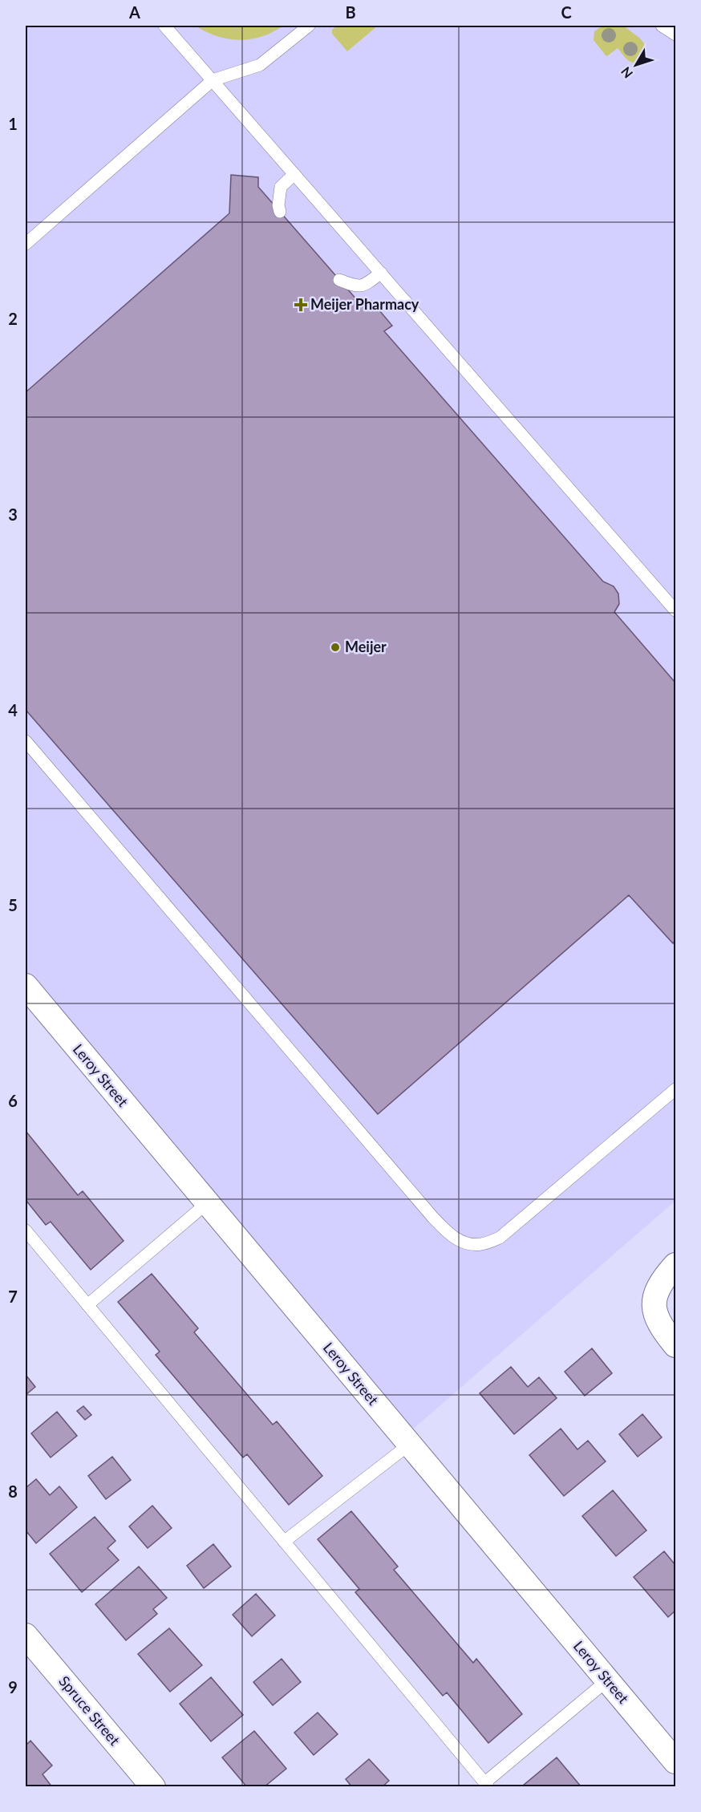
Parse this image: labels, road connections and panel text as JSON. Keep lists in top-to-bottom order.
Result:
{
  "streets": {
    "street": ["Leroy Street", "Spruce Street"]
  },
  "places": {
    "health": ["Meijer Pharmacy"],
    "other": ["Meijer"]
  },
  "north": "bottom left",
  "grid": {
    "columns": ["A", "B", "C"],
    "rows": [
      "1",
      "2",
      "3",
      "4",
      "5",
      "6",
      "7",
      "8",
      "9"
    ]
  }
}
